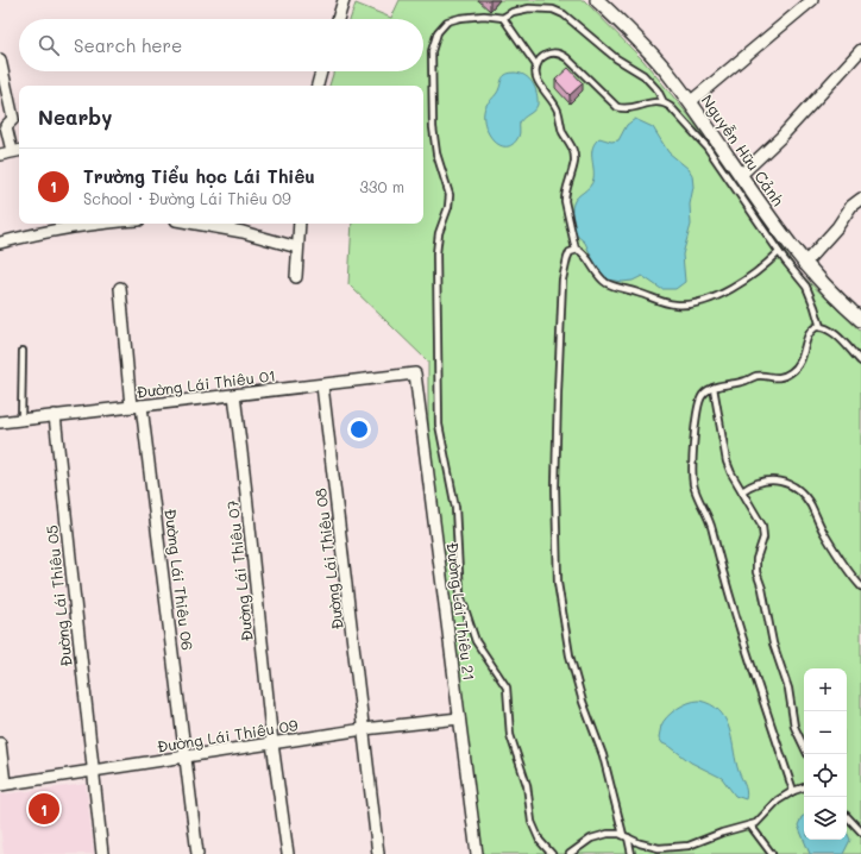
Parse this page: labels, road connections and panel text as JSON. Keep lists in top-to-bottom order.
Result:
{
  "streets": {
    "street": [
      "Nguyễn Hữu Cảnh",
      "Đường Lái Thiêu 01",
      "Đường Lái Thiêu 08",
      "Đường Lái Thiêu 07",
      "Đường Lái Thiêu 06",
      "Đường Lái Thiêu 05",
      "Đường Lái Thiêu 21",
      "Đường Lái Thiêu 09"
    ]
  },
  "crossings": [
    ["Đường Lái Thiêu 01", "Đường Lái Thiêu 08"],
    ["Đường Lái Thiêu 01", "Đường Lái Thiêu 07"],
    ["Đường Lái Thiêu 01", "Đường Lái Thiêu 06"],
    ["Đường Lái Thiêu 01", "Đường Lái Thiêu 05"],
    ["Đường Lái Thiêu 01", "Đường Lái Thiêu 21"],
    ["Đường Lái Thiêu 08", "Đường Lái Thiêu 09"],
    ["Đường Lái Thiêu 07", "Đường Lái Thiêu 09"],
    ["Đường Lái Thiêu 06", "Đường Lái Thiêu 09"],
    ["Đường Lái Thiêu 05", "Đường Lái Thiêu 09"],
    ["Đường Lái Thiêu 21", "Đường Lái Thiêu 09"]
  ],
  "page": {
    "search": "Search here",
    "heading": "Nearby",
    "list": [
      {
        "mark": "1",
        "name": "Trường Tiểu học Lái Thiêu",
        "note": "School · Đường Lái Thiêu 09",
        "value": "330 m"
      }
    ],
    "map_buttons": ["+", "−"],
    "pins": "1"
  }
}
